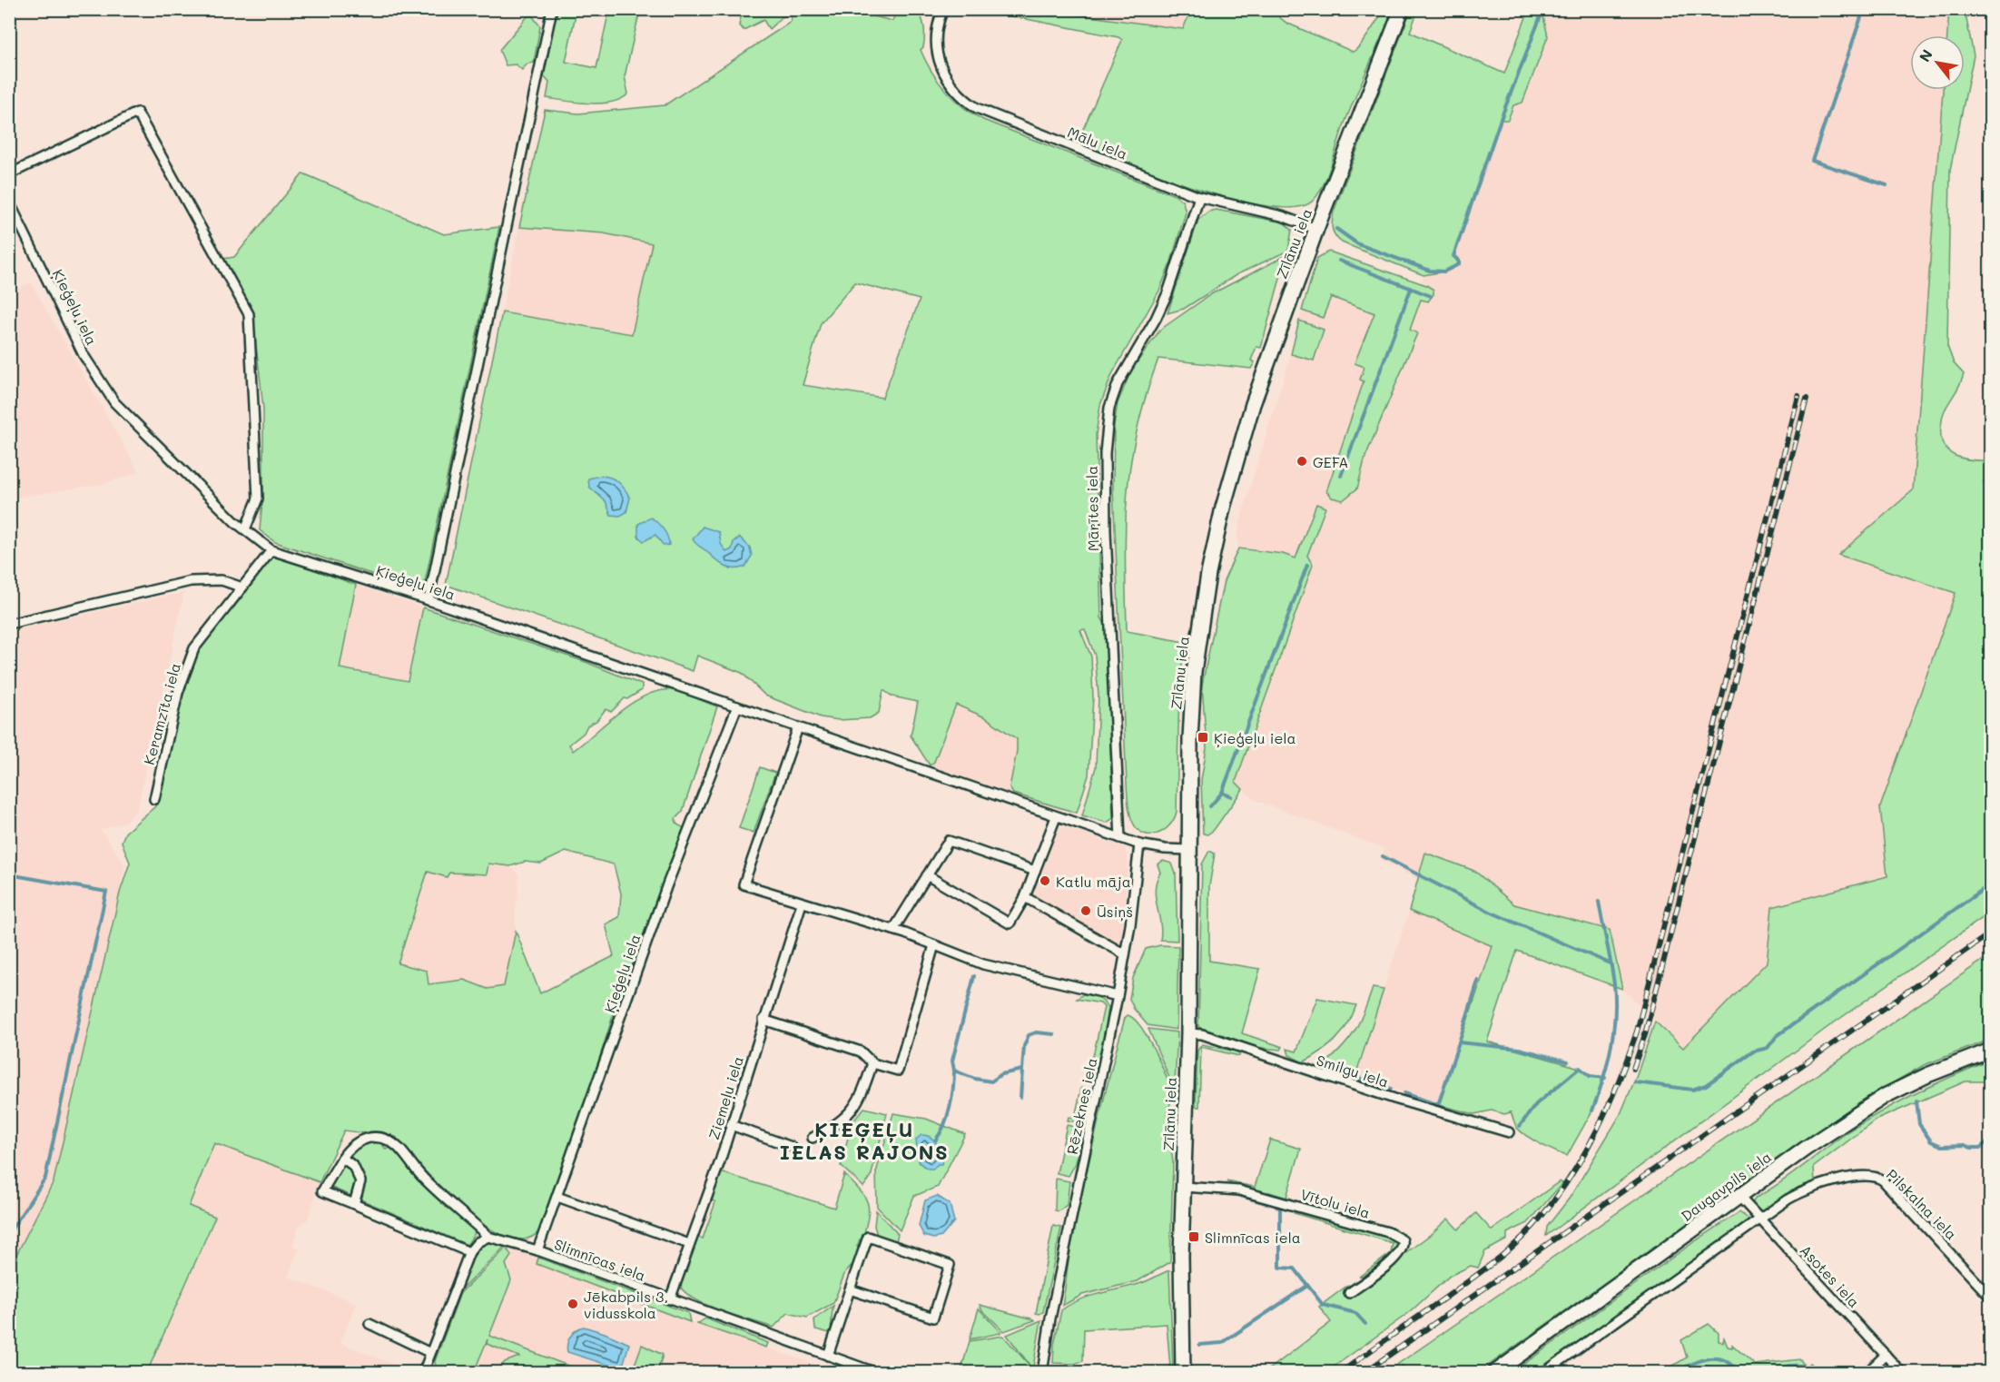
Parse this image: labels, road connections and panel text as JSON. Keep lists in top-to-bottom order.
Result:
{
  "streets": {
    "highway": ["Zīlānu iela", "Daugavpils iela"],
    "street": [
      "Mālu iela",
      "Ķieģeļu iela",
      "Mārītes iela",
      "Keramzīta iela",
      "Smilgu iela",
      "Ziemeļu iela",
      "Rēzeknes iela",
      "Vītolu iela",
      "Pilskalna iela",
      "Slimnīcas iela",
      "Asotes iela"
    ]
  },
  "crossings": [
    ["Mālu iela", "Zīlānu iela"],
    ["Mālu iela", "Mārītes iela"],
    ["Zīlānu iela", "Ķieģeļu iela"],
    ["Zīlānu iela", "Smilgu iela"],
    ["Zīlānu iela", "Vītolu iela"],
    ["Ķieģeļu iela", "Mārītes iela"],
    ["Ķieģeļu iela", "Rēzeknes iela"],
    ["Ķieģeļu iela", "Slimnīcas iela"],
    ["Ziemeļu iela", "Slimnīcas iela"],
    ["Daugavpils iela", "Asotes iela"],
    ["Pilskalna iela", "Asotes iela"]
  ],
  "districts": ["ĶIEĢEĻU IELAS RAJONS"],
  "places": {
    "other": [
      "GEFA",
      "Katlu māja",
      "Ūsiņš",
      "Jēkabpils 3. vidusskola"
    ],
    "transit": ["Ķieģeļu iela", "Slimnīcas iela"]
  },
  "north": "top left"
}
